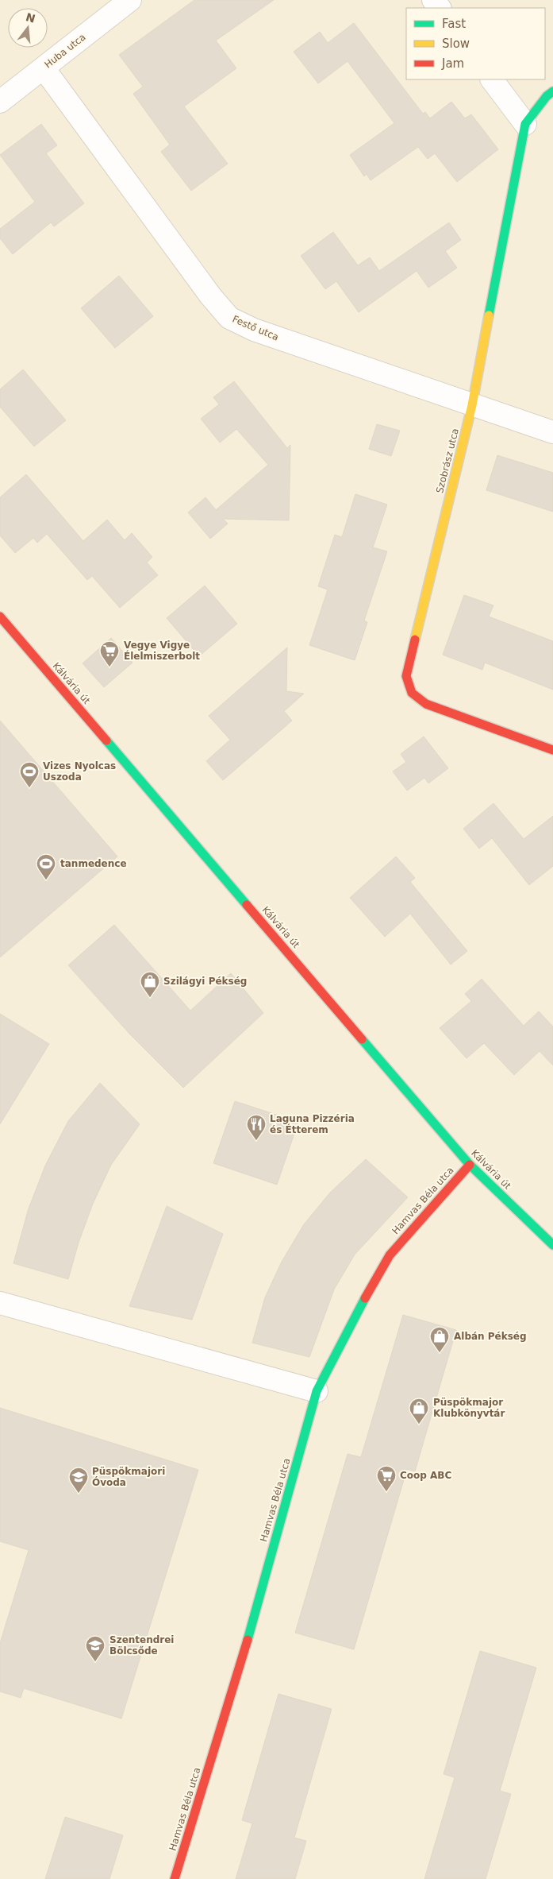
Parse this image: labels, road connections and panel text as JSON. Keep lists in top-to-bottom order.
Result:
{
  "streets": {
    "street": [
      "Huba utca",
      "Festő utca",
      "Szobrász utca",
      "Kálvária út",
      "Hamvas Béla utca"
    ]
  },
  "crossings": [
    ["Huba utca", "Festő utca"],
    ["Festő utca", "Szobrász utca"],
    ["Kálvária út", "Hamvas Béla utca"]
  ],
  "places": {
    "supermarket": ["Vegye Vigye Élelmiszerbolt", "Coop ABC"],
    "sports": ["Vizes Nyolcas Uszoda", "tanmedence"],
    "shop": ["Szilágyi Pékség", "Albán Pékség", "Püspökmajor Klubkönyvtár"],
    "restaurant": ["Laguna Pizzéria és Étterem"],
    "school or university": ["Püspökmajori Óvoda", "Szentendrei Bölcsőde"]
  },
  "legend": ["Fast", "Slow", "Jam"],
  "north": "top"
}
